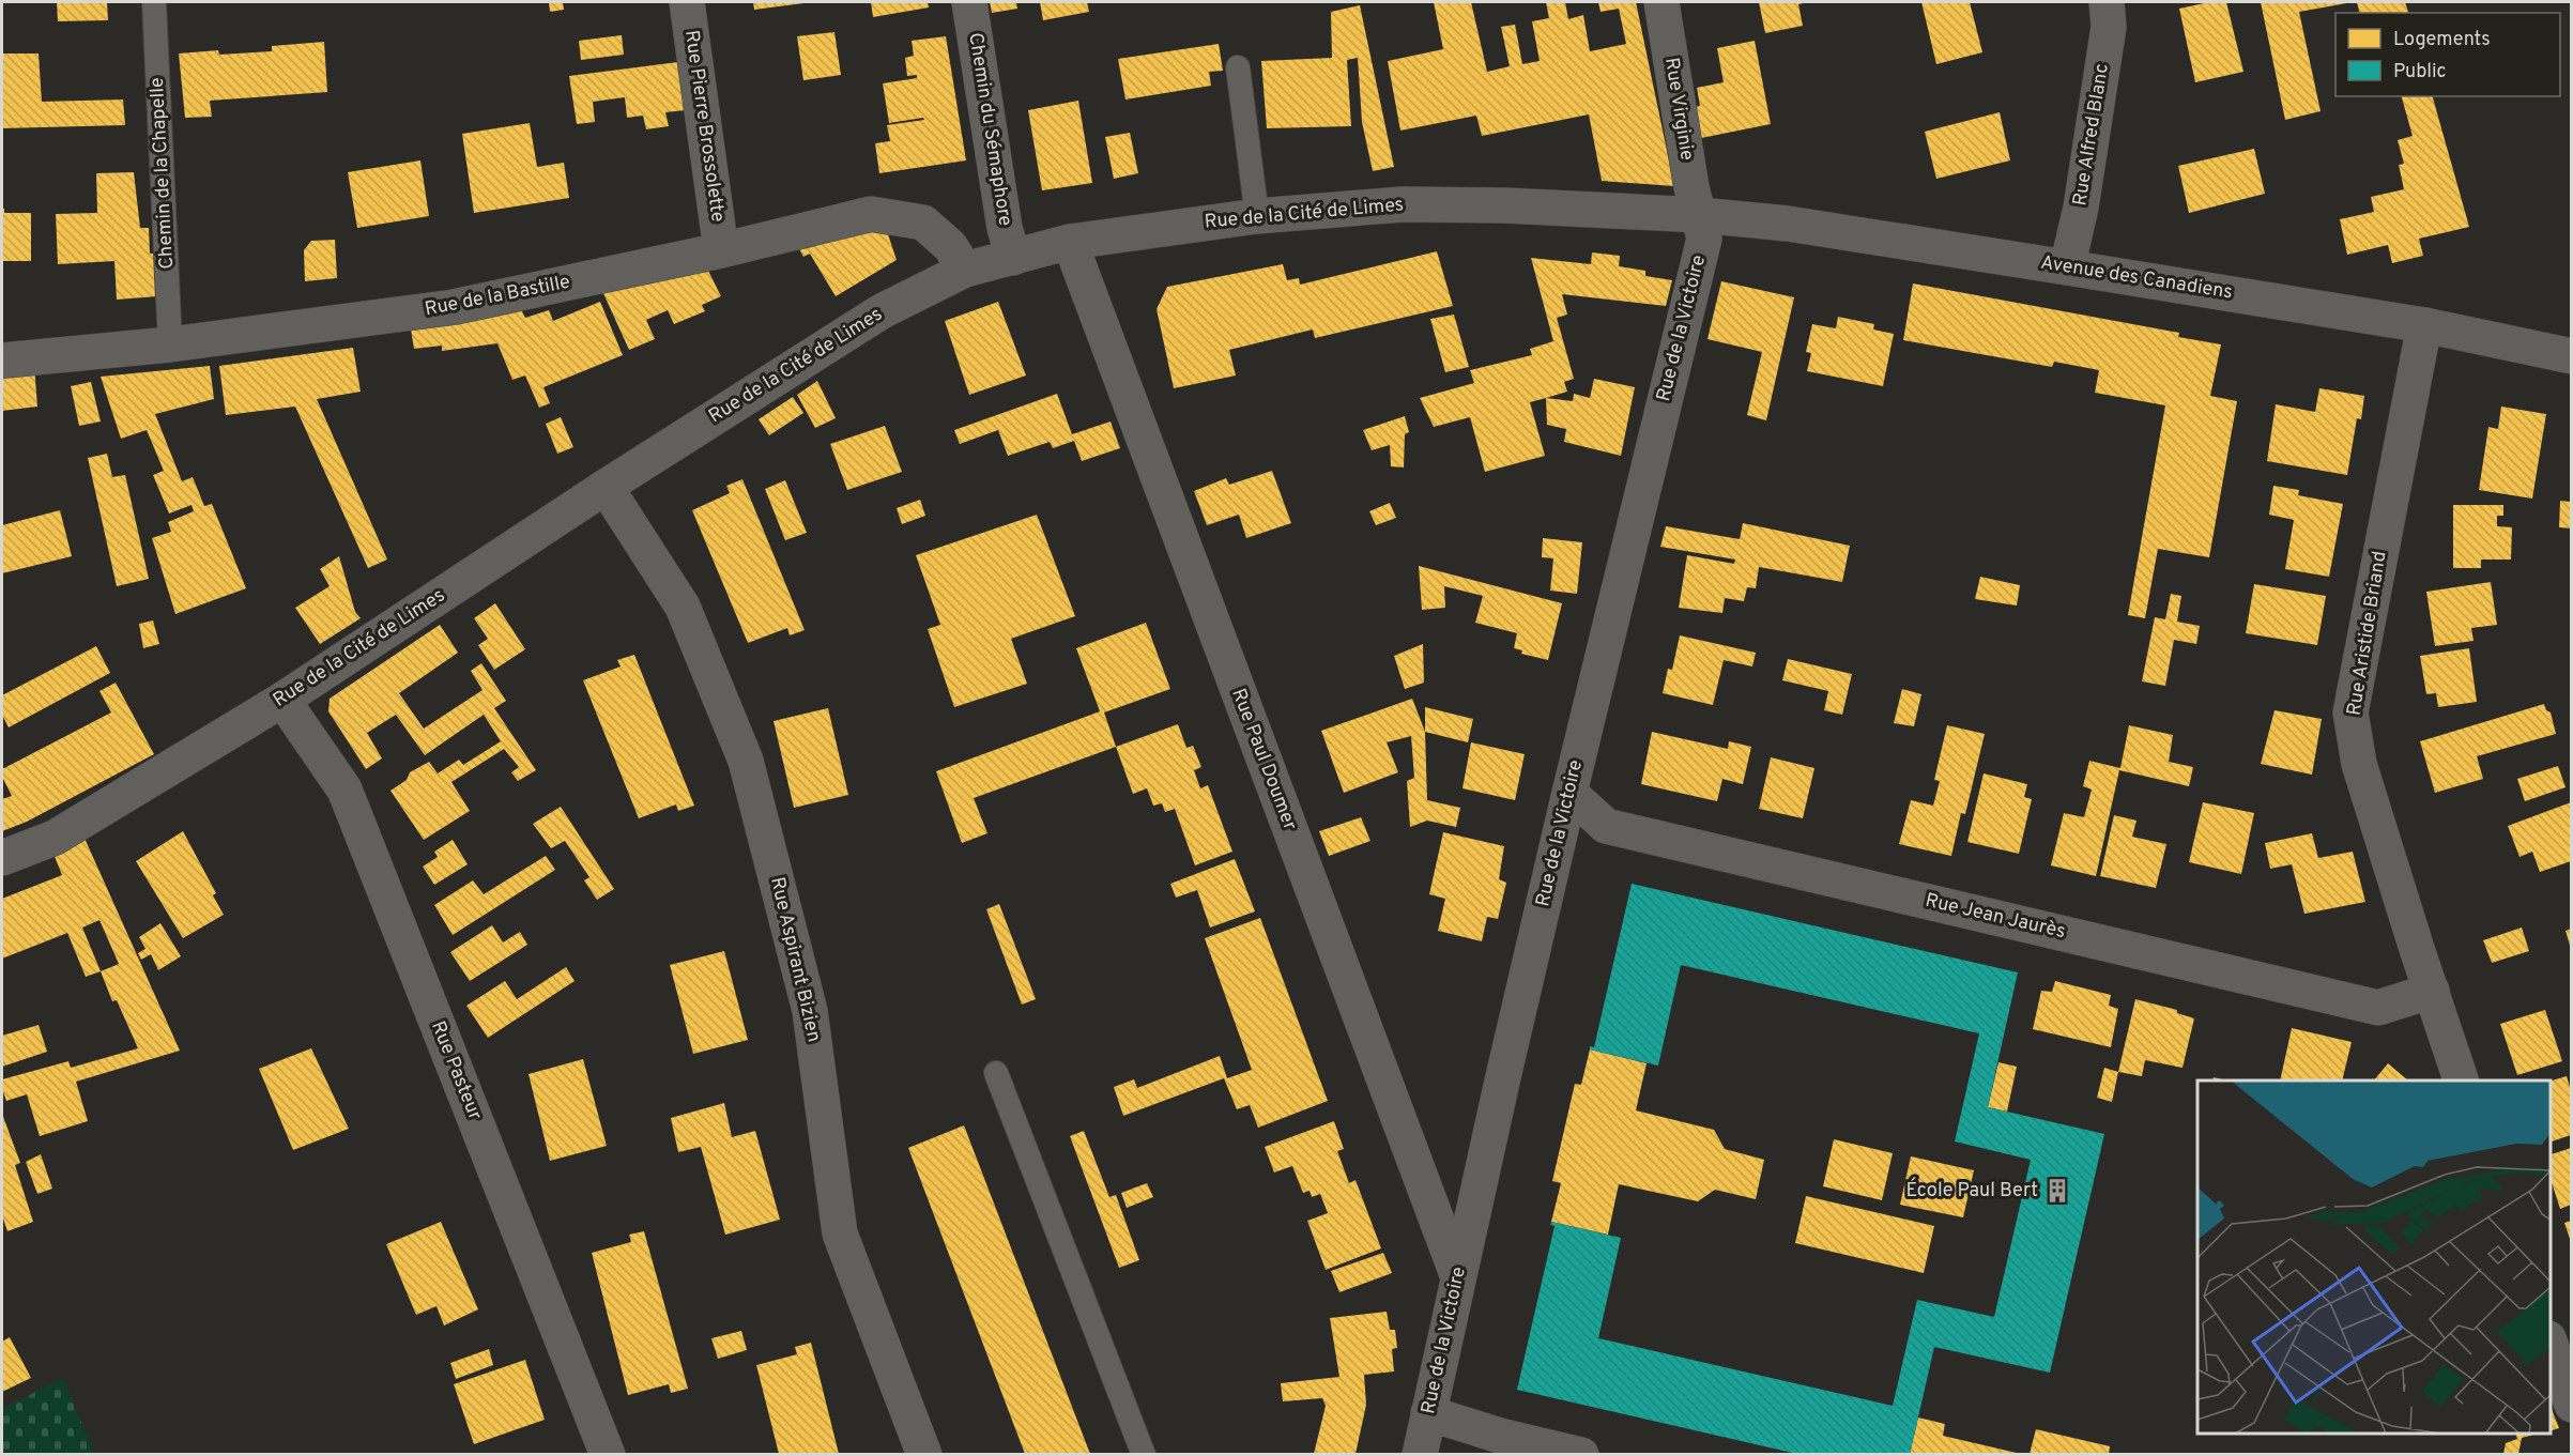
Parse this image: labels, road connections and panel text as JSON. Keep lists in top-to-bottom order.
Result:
{
  "streets": {
    "street": [
      "Rue Virginie",
      "Rue Pierre Brossolette",
      "Chemin du Sémaphore",
      "Rue Alfred Blanc",
      "Rue de la Cité de Limes",
      "Avenue des Canadiens",
      "Rue de la Bastille",
      "Rue de la Victoire",
      "Rue Aristide Briand",
      "Rue Paul Doumer",
      "Rue Jean Jaurès",
      "Rue Aspirant Bizien",
      "Rue Pasteur"
    ],
    "lane": ["Chemin de la Chapelle"]
  },
  "crossings": [
    ["Rue Virginie", "Rue de la Cité de Limes"],
    ["Rue Virginie", "Avenue des Canadiens"],
    ["Rue Virginie", "Rue de la Victoire"],
    ["Rue Pierre Brossolette", "Rue de la Bastille"],
    ["Chemin du Sémaphore", "Rue de la Cité de Limes"],
    ["Rue Alfred Blanc", "Avenue des Canadiens"],
    ["Chemin de la Chapelle", "Rue de la Bastille"],
    ["Rue de la Cité de Limes", "Avenue des Canadiens"],
    ["Rue de la Cité de Limes", "Rue de la Bastille"],
    ["Rue de la Cité de Limes", "Rue de la Victoire"],
    ["Rue de la Cité de Limes", "Rue Paul Doumer"],
    ["Rue de la Cité de Limes", "Rue Aspirant Bizien"],
    ["Rue de la Cité de Limes", "Rue Pasteur"],
    ["Avenue des Canadiens", "Rue de la Victoire"],
    ["Avenue des Canadiens", "Rue Aristide Briand"],
    ["Rue de la Victoire", "Rue Paul Doumer"],
    ["Rue de la Victoire", "Rue Jean Jaurès"],
    ["Rue Aristide Briand", "Rue Jean Jaurès"]
  ],
  "places": {
    "building": ["École Paul Bert"]
  },
  "legend": ["Logements", "Public"]
}
